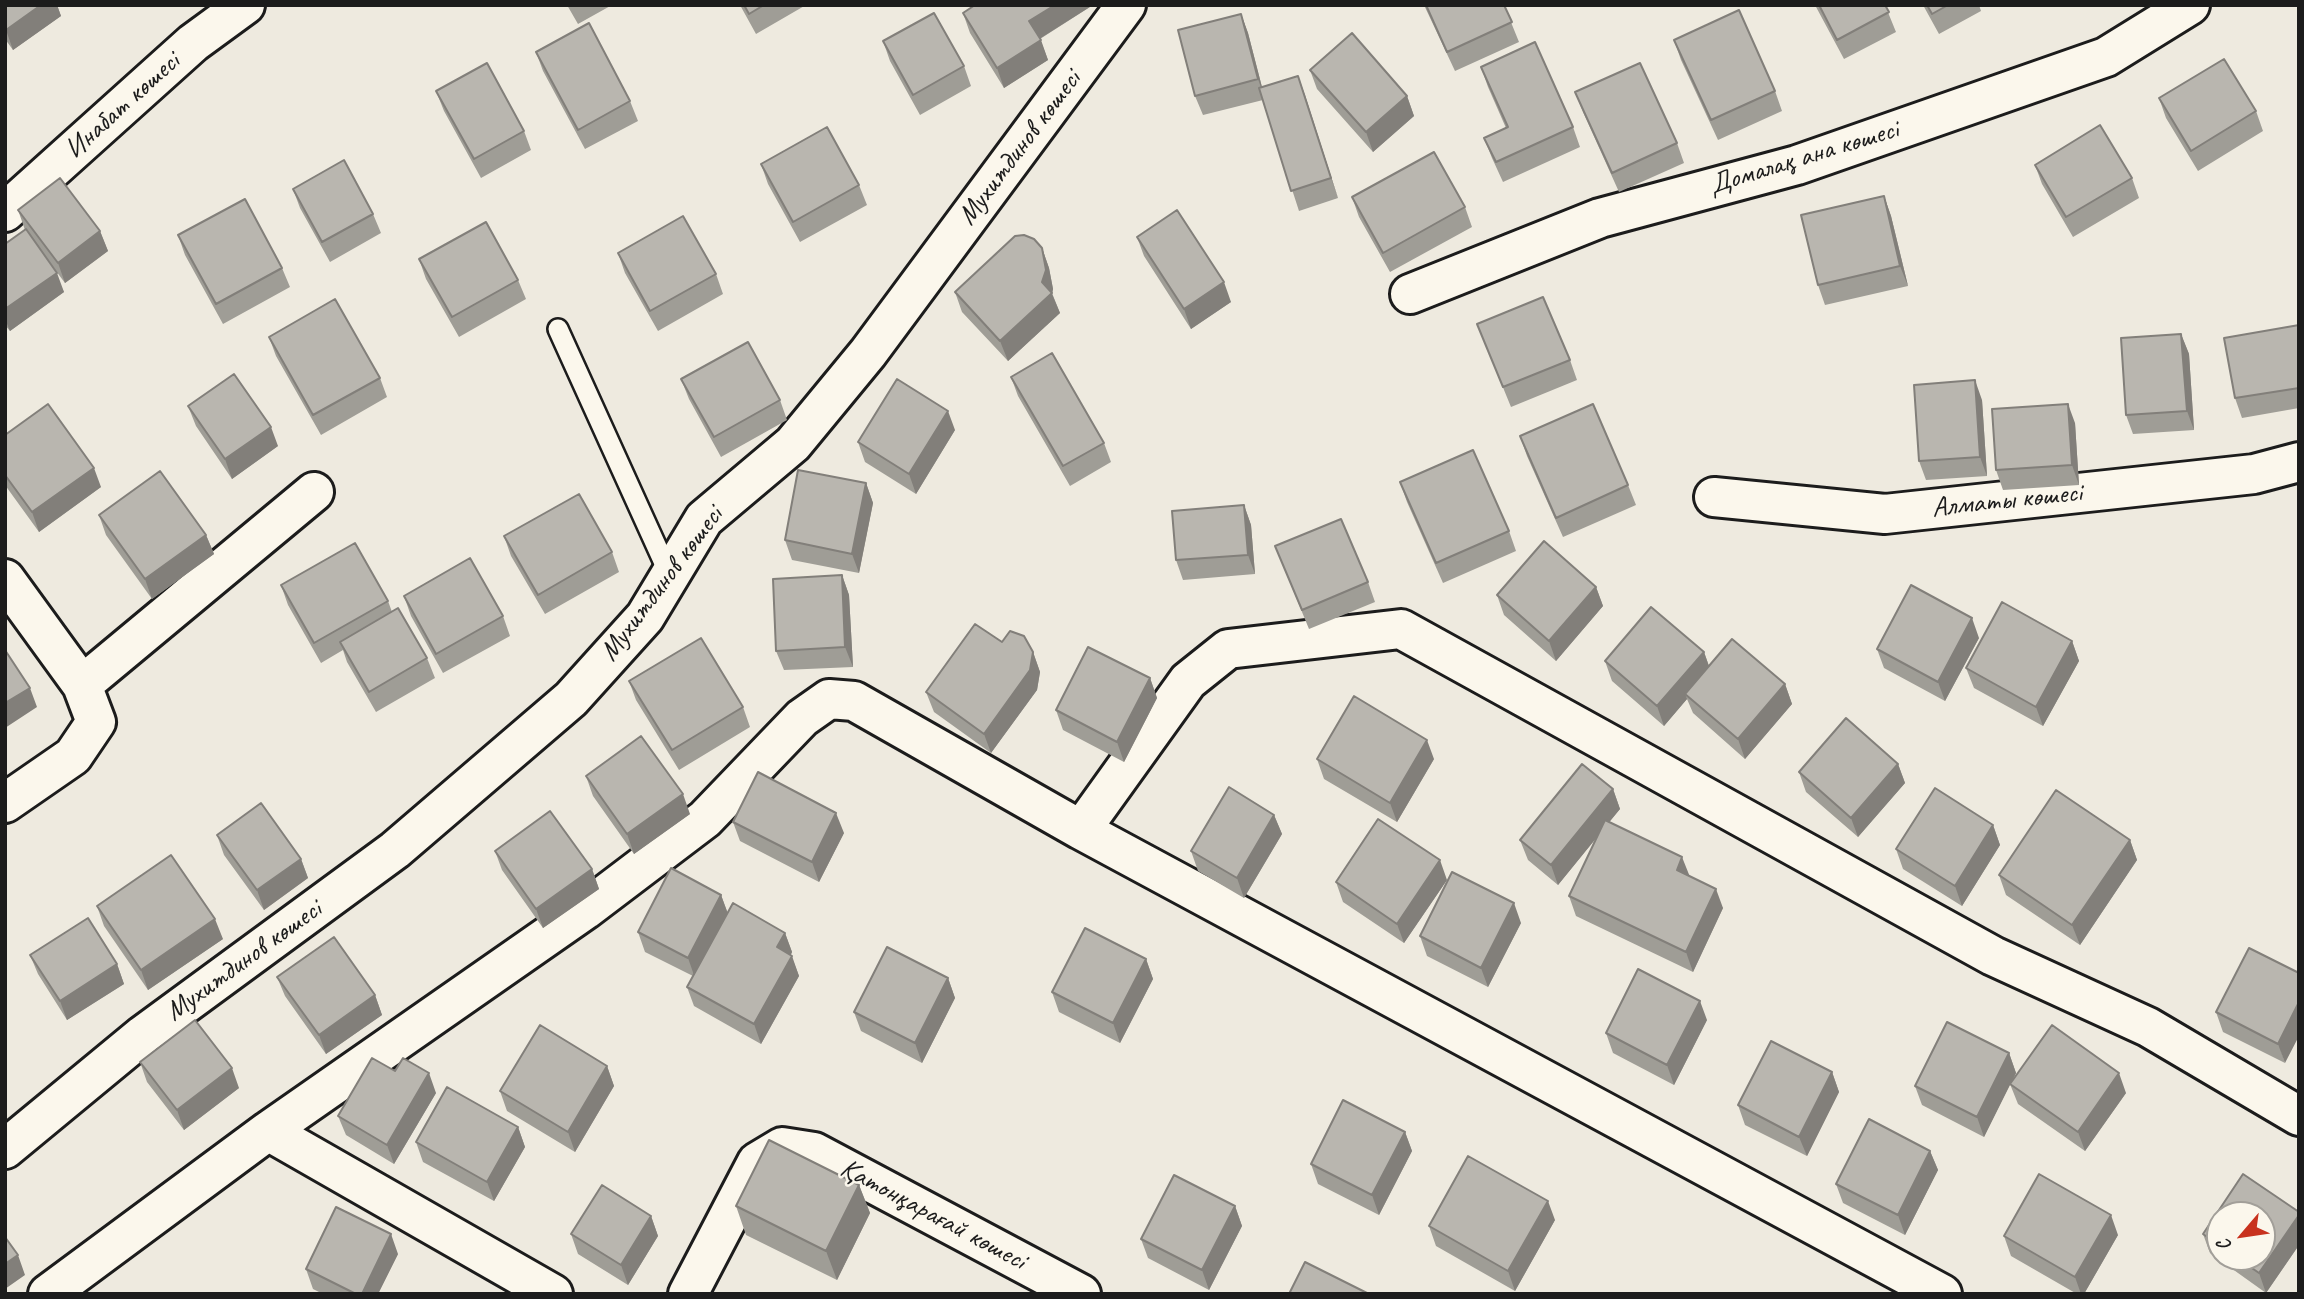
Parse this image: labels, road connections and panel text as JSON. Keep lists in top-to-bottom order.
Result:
{
  "streets": {
    "street": [
      "Инабат көшесі",
      "Мухитдинов көшесі",
      "Домалақ ана көшесі",
      "Алматы көшесі",
      "Қатонқарағай көшесі"
    ]
  },
  "north": "bottom left"
}
